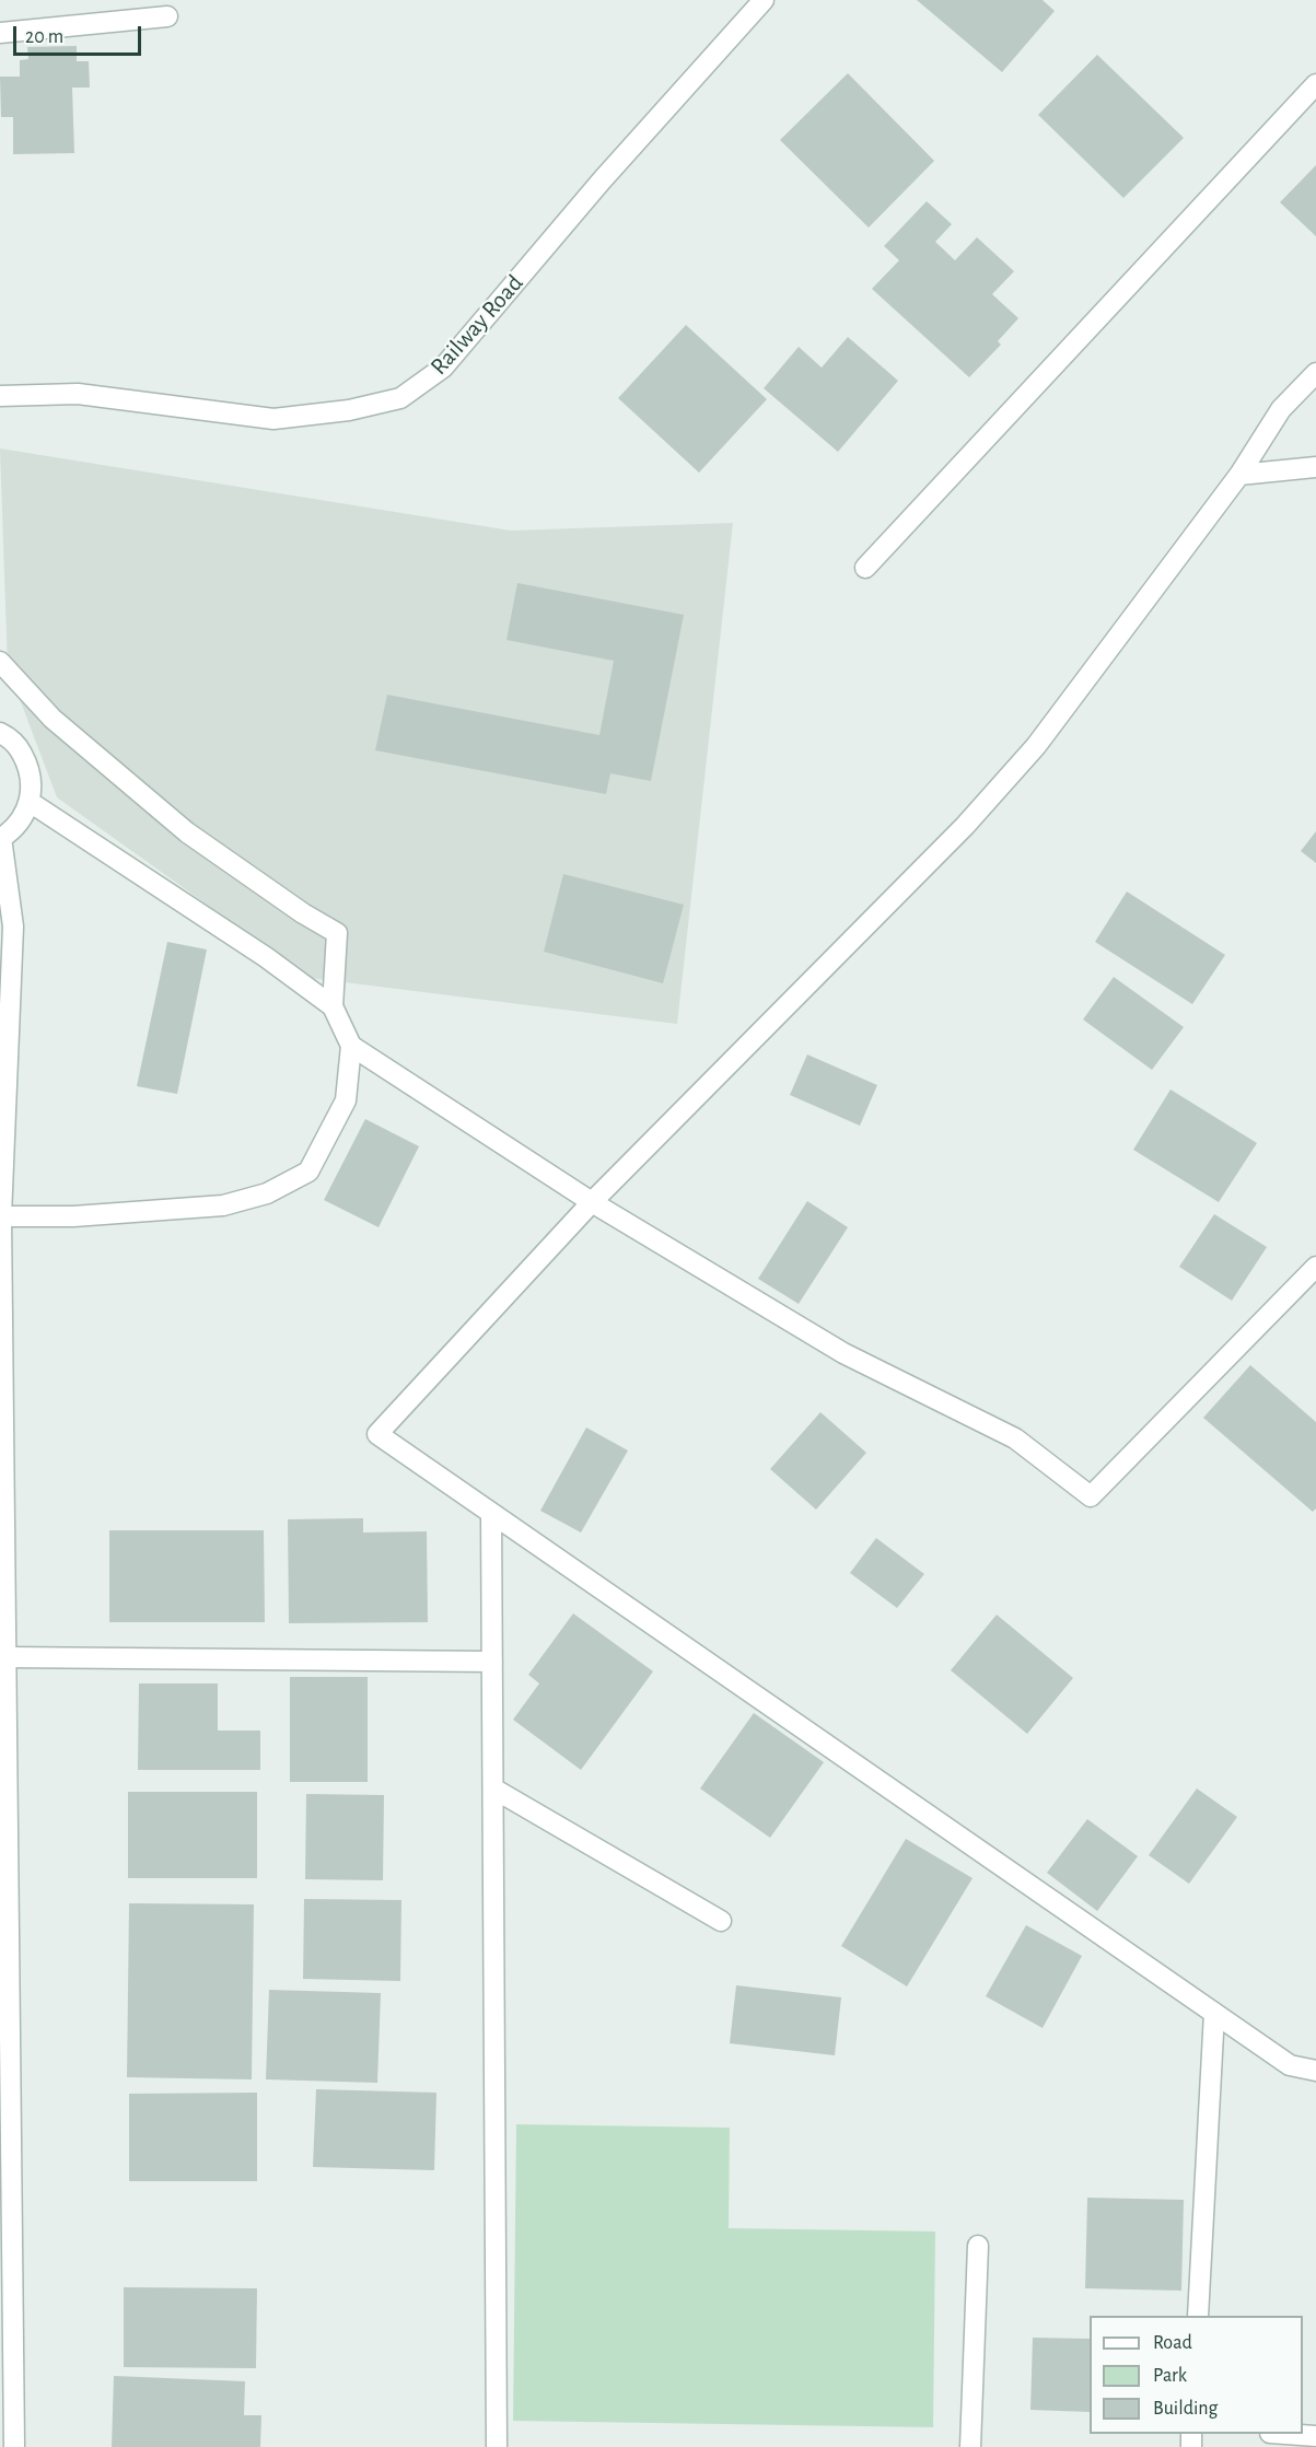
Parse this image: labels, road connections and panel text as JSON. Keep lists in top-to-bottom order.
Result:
{
  "streets": {
    "street": ["Railway Road"]
  },
  "legend": ["Road", "Park", "Building"],
  "scale_bar": "20 m"
}
